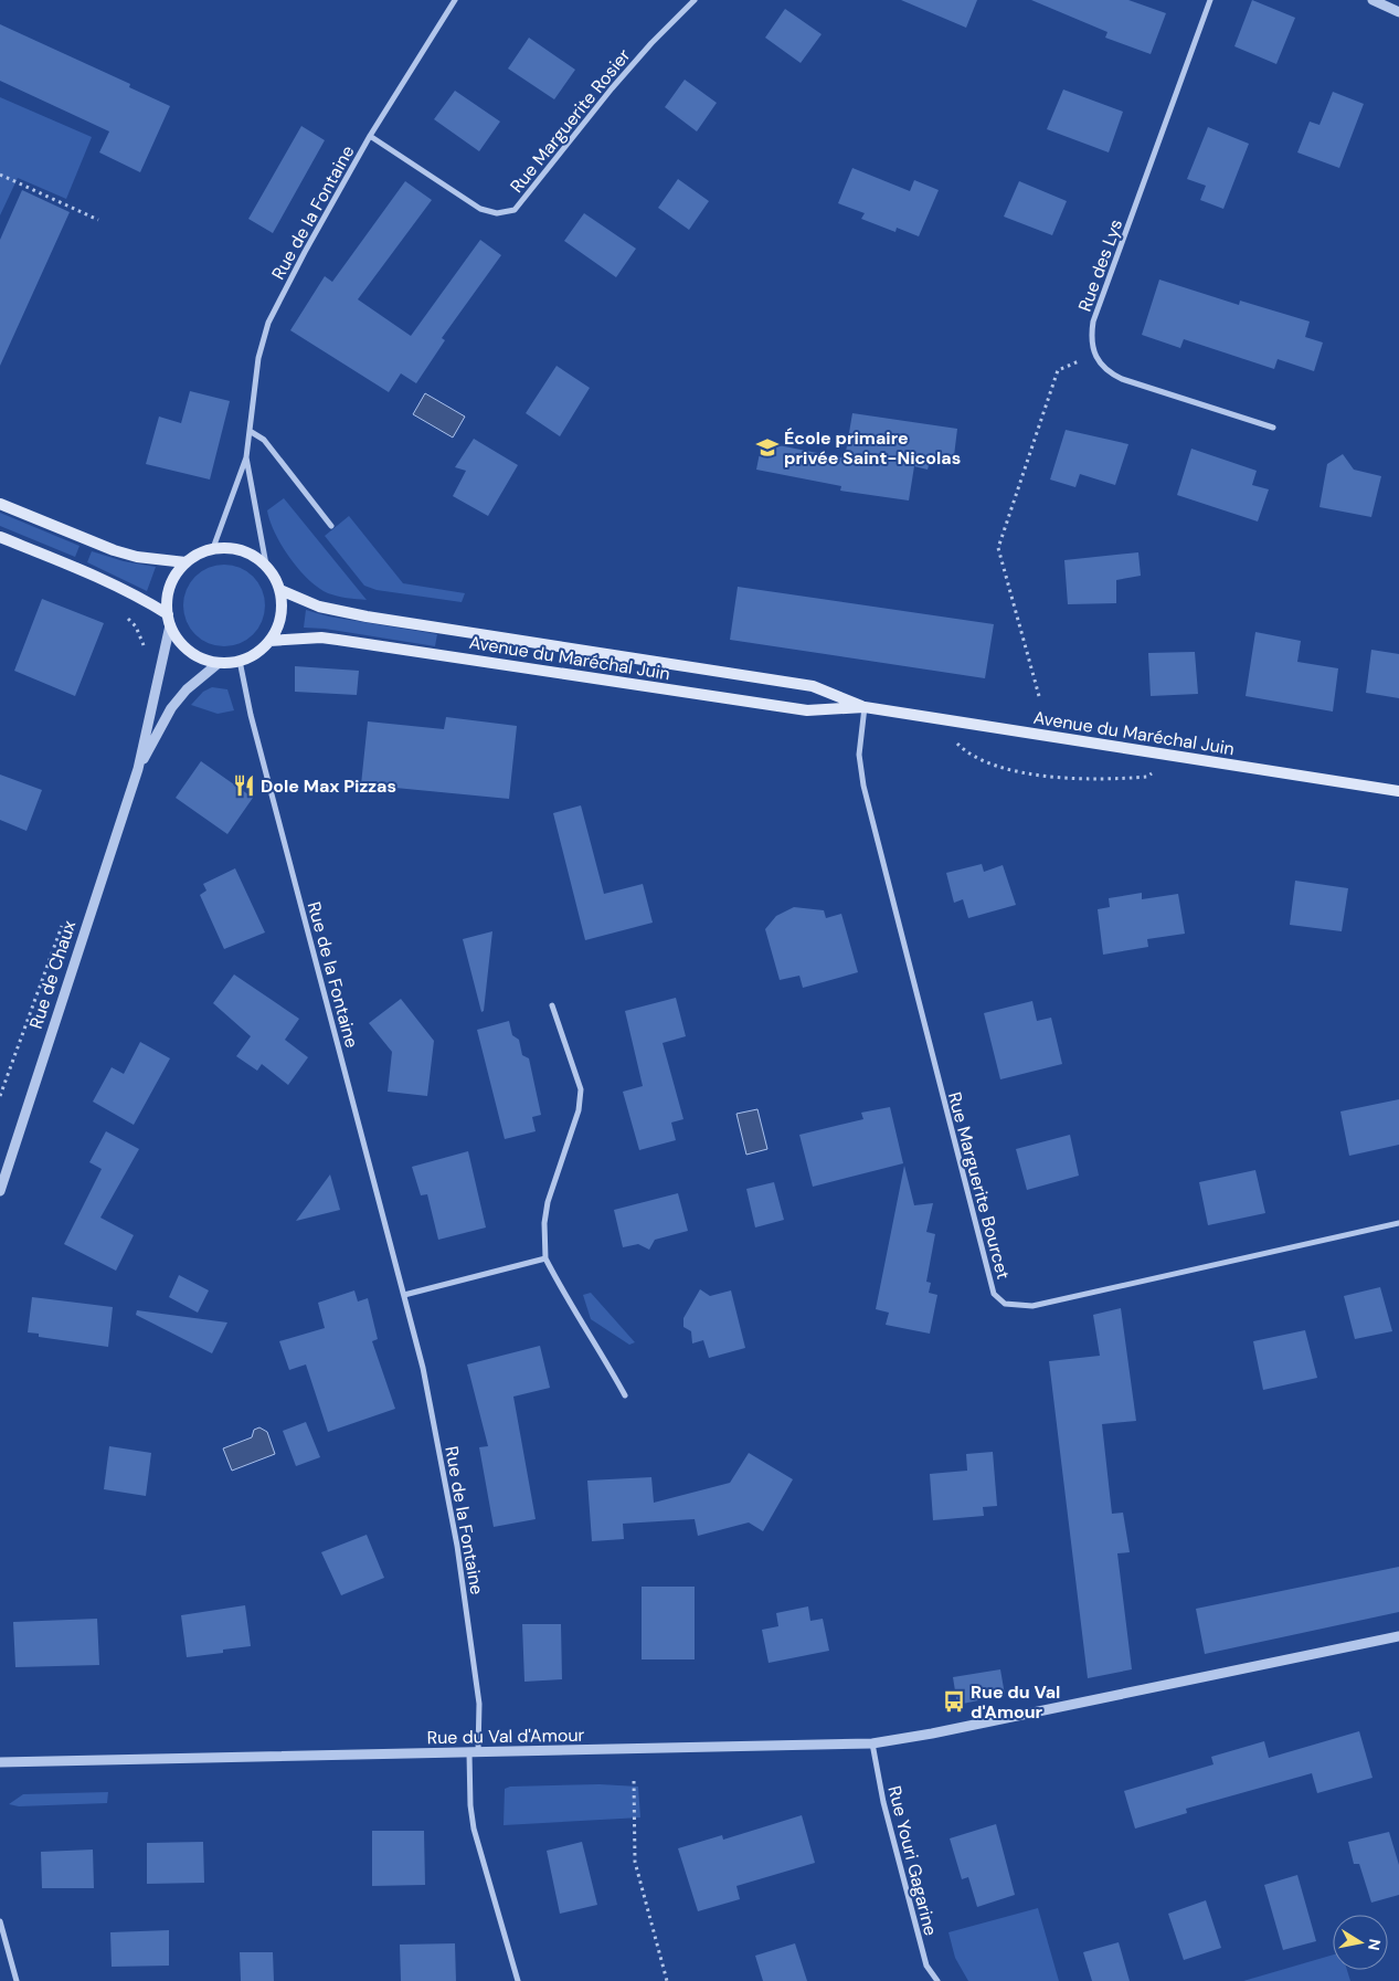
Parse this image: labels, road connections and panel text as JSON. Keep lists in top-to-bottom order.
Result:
{
  "streets": {
    "main road": ["Avenue du Maréchal Juin"],
    "street": [
      "Rue Marguerite Rosier",
      "Rue de la Fontaine",
      "Rue des Lys",
      "Rue de Chaux",
      "Rue Marguerite Bourcet",
      "Rue du Val d'Amour",
      "Rue Youri Gagarine"
    ]
  },
  "crossings": [
    ["Rue Marguerite Rosier", "Rue de la Fontaine"],
    ["Rue de la Fontaine", "Avenue du Maréchal Juin"],
    ["Rue de la Fontaine", "Rue de Chaux"],
    ["Rue de la Fontaine", "Rue du Val d'Amour"],
    ["Avenue du Maréchal Juin", "Rue de Chaux"],
    ["Avenue du Maréchal Juin", "Rue Marguerite Bourcet"],
    ["Rue du Val d'Amour", "Rue Youri Gagarine"]
  ],
  "places": {
    "school or university": ["École primaire privée Saint-Nicolas"],
    "restaurant": ["Dole Max Pizzas"],
    "bus stop": ["Rue du Val d'Amour"]
  },
  "north": "right"
}
